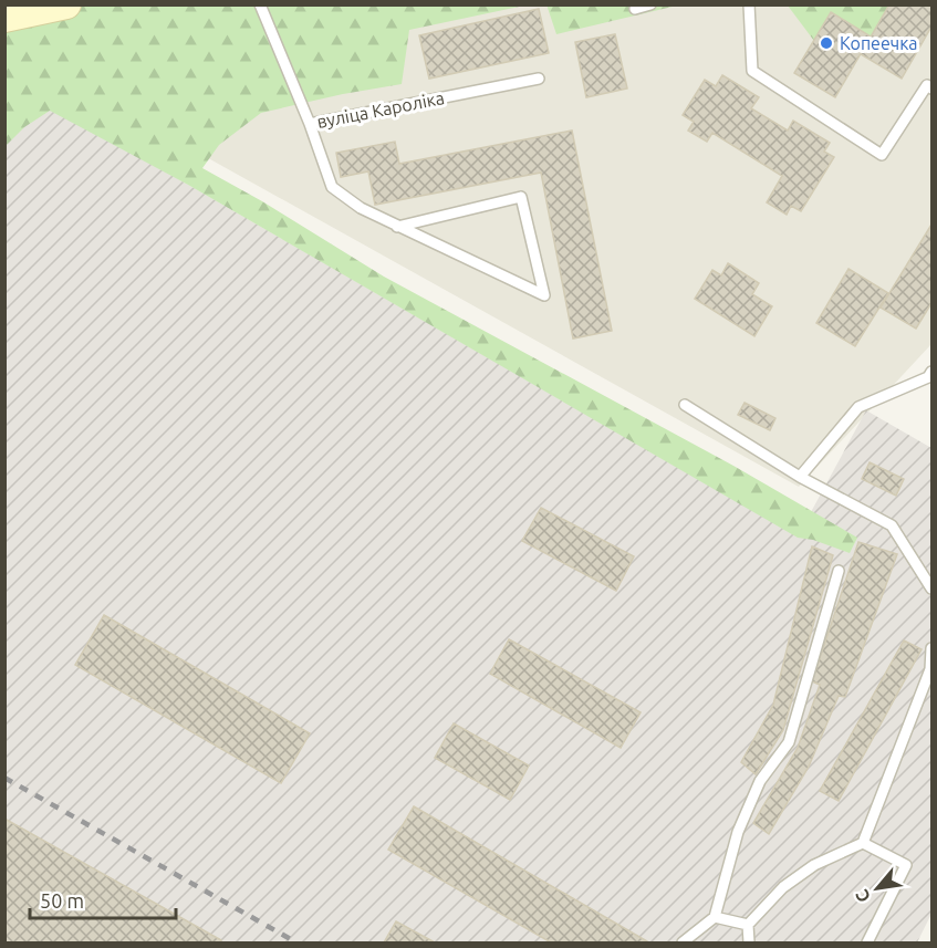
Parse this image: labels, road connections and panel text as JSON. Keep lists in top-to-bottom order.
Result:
{
  "streets": {
    "lane": ["вуліца Кароліка"]
  },
  "places": ["Копеечка"],
  "scale_bar": "50 m",
  "north": "bottom left"
}
